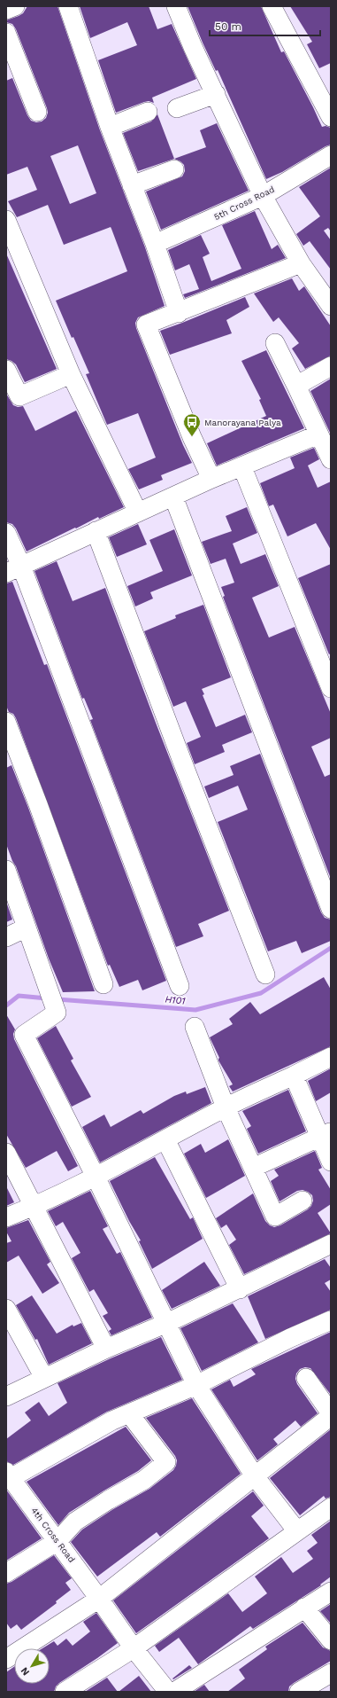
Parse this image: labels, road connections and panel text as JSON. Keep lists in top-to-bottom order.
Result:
{
  "streets": {
    "street": ["5th Cross Road", "4th Cross Road"]
  },
  "water": ["H101"],
  "places": {
    "bus stop": ["Manorayana Palya"]
  },
  "scale_bar": "50 m",
  "north": "bottom left"
}
